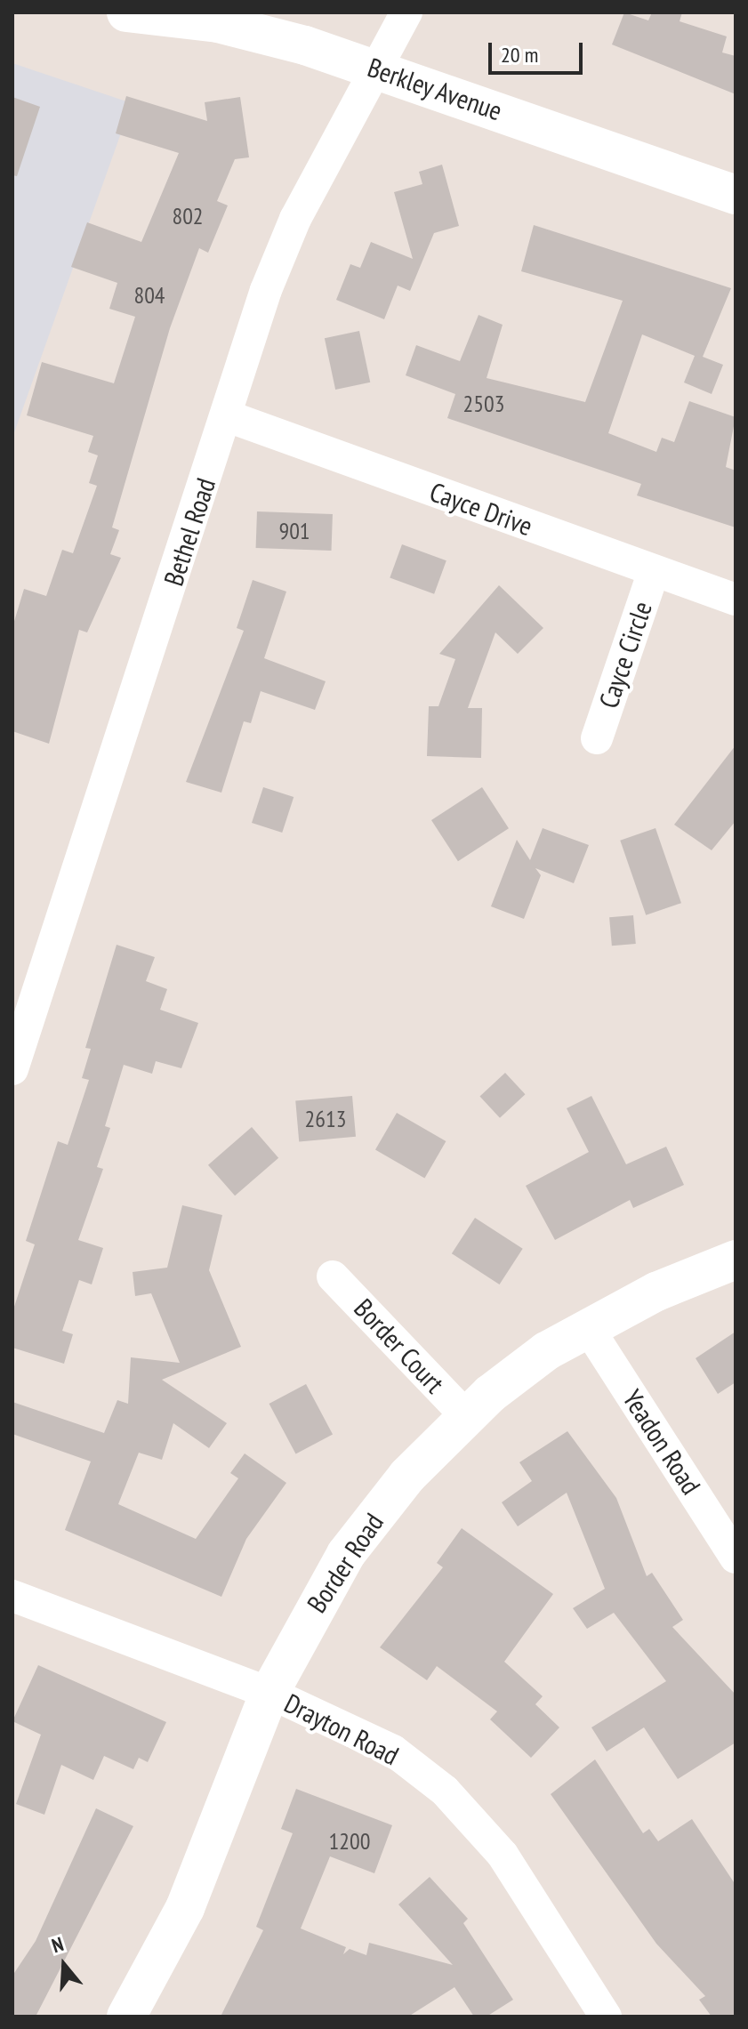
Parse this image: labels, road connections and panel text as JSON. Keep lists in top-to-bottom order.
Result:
{
  "streets": {
    "street": [
      "Berkley Avenue",
      "Cayce Drive",
      "Bethel Road",
      "Cayce Circle",
      "Border Court",
      "Yeadon Road",
      "Border Road",
      "Drayton Road"
    ]
  },
  "crossings": [
    ["Berkley Avenue", "Bethel Road"],
    ["Cayce Drive", "Bethel Road"],
    ["Cayce Drive", "Cayce Circle"],
    ["Border Court", "Border Road"],
    ["Yeadon Road", "Border Road"],
    ["Border Road", "Drayton Road"]
  ],
  "house_numbers": [
    "802",
    "804",
    "2503",
    "901",
    "2613",
    "1200"
  ],
  "scale_bar": "20 m",
  "north": "top"
}
